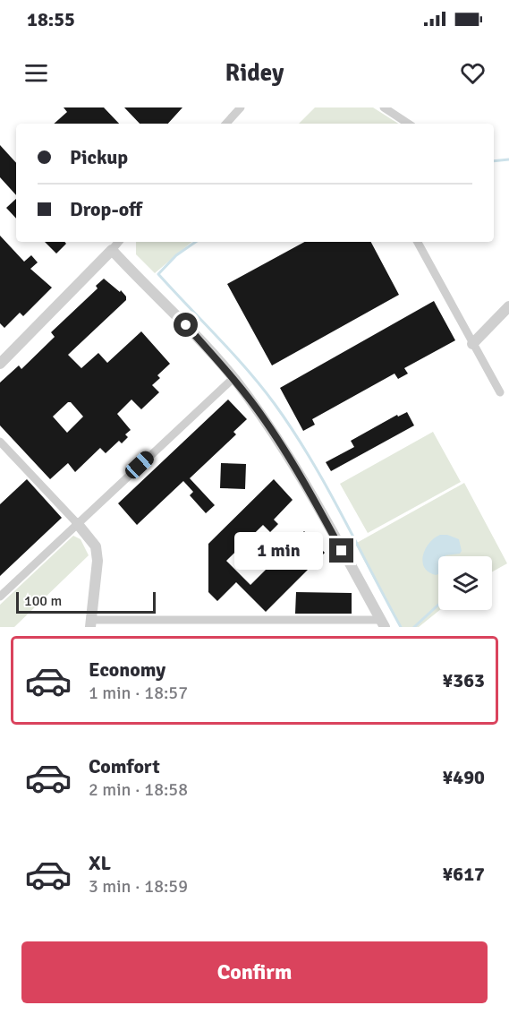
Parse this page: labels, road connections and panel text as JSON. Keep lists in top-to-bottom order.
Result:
{
  "scale_bar": "100 m",
  "page": {
    "status": "18:55",
    "header": "Ridey",
    "banner": ["Pickup", "Drop-off"],
    "bubble": "1 min",
    "scale": "100 m",
    "list": [
      {
        "name": "Economy",
        "note": "1 min · 18:57",
        "value": "¥363"
      },
      {
        "name": "Comfort",
        "note": "2 min · 18:58",
        "value": "¥490"
      },
      {
        "name": "XL",
        "note": "3 min · 18:59",
        "value": "¥617"
      }
    ],
    "buttons": "Confirm"
  }
}
